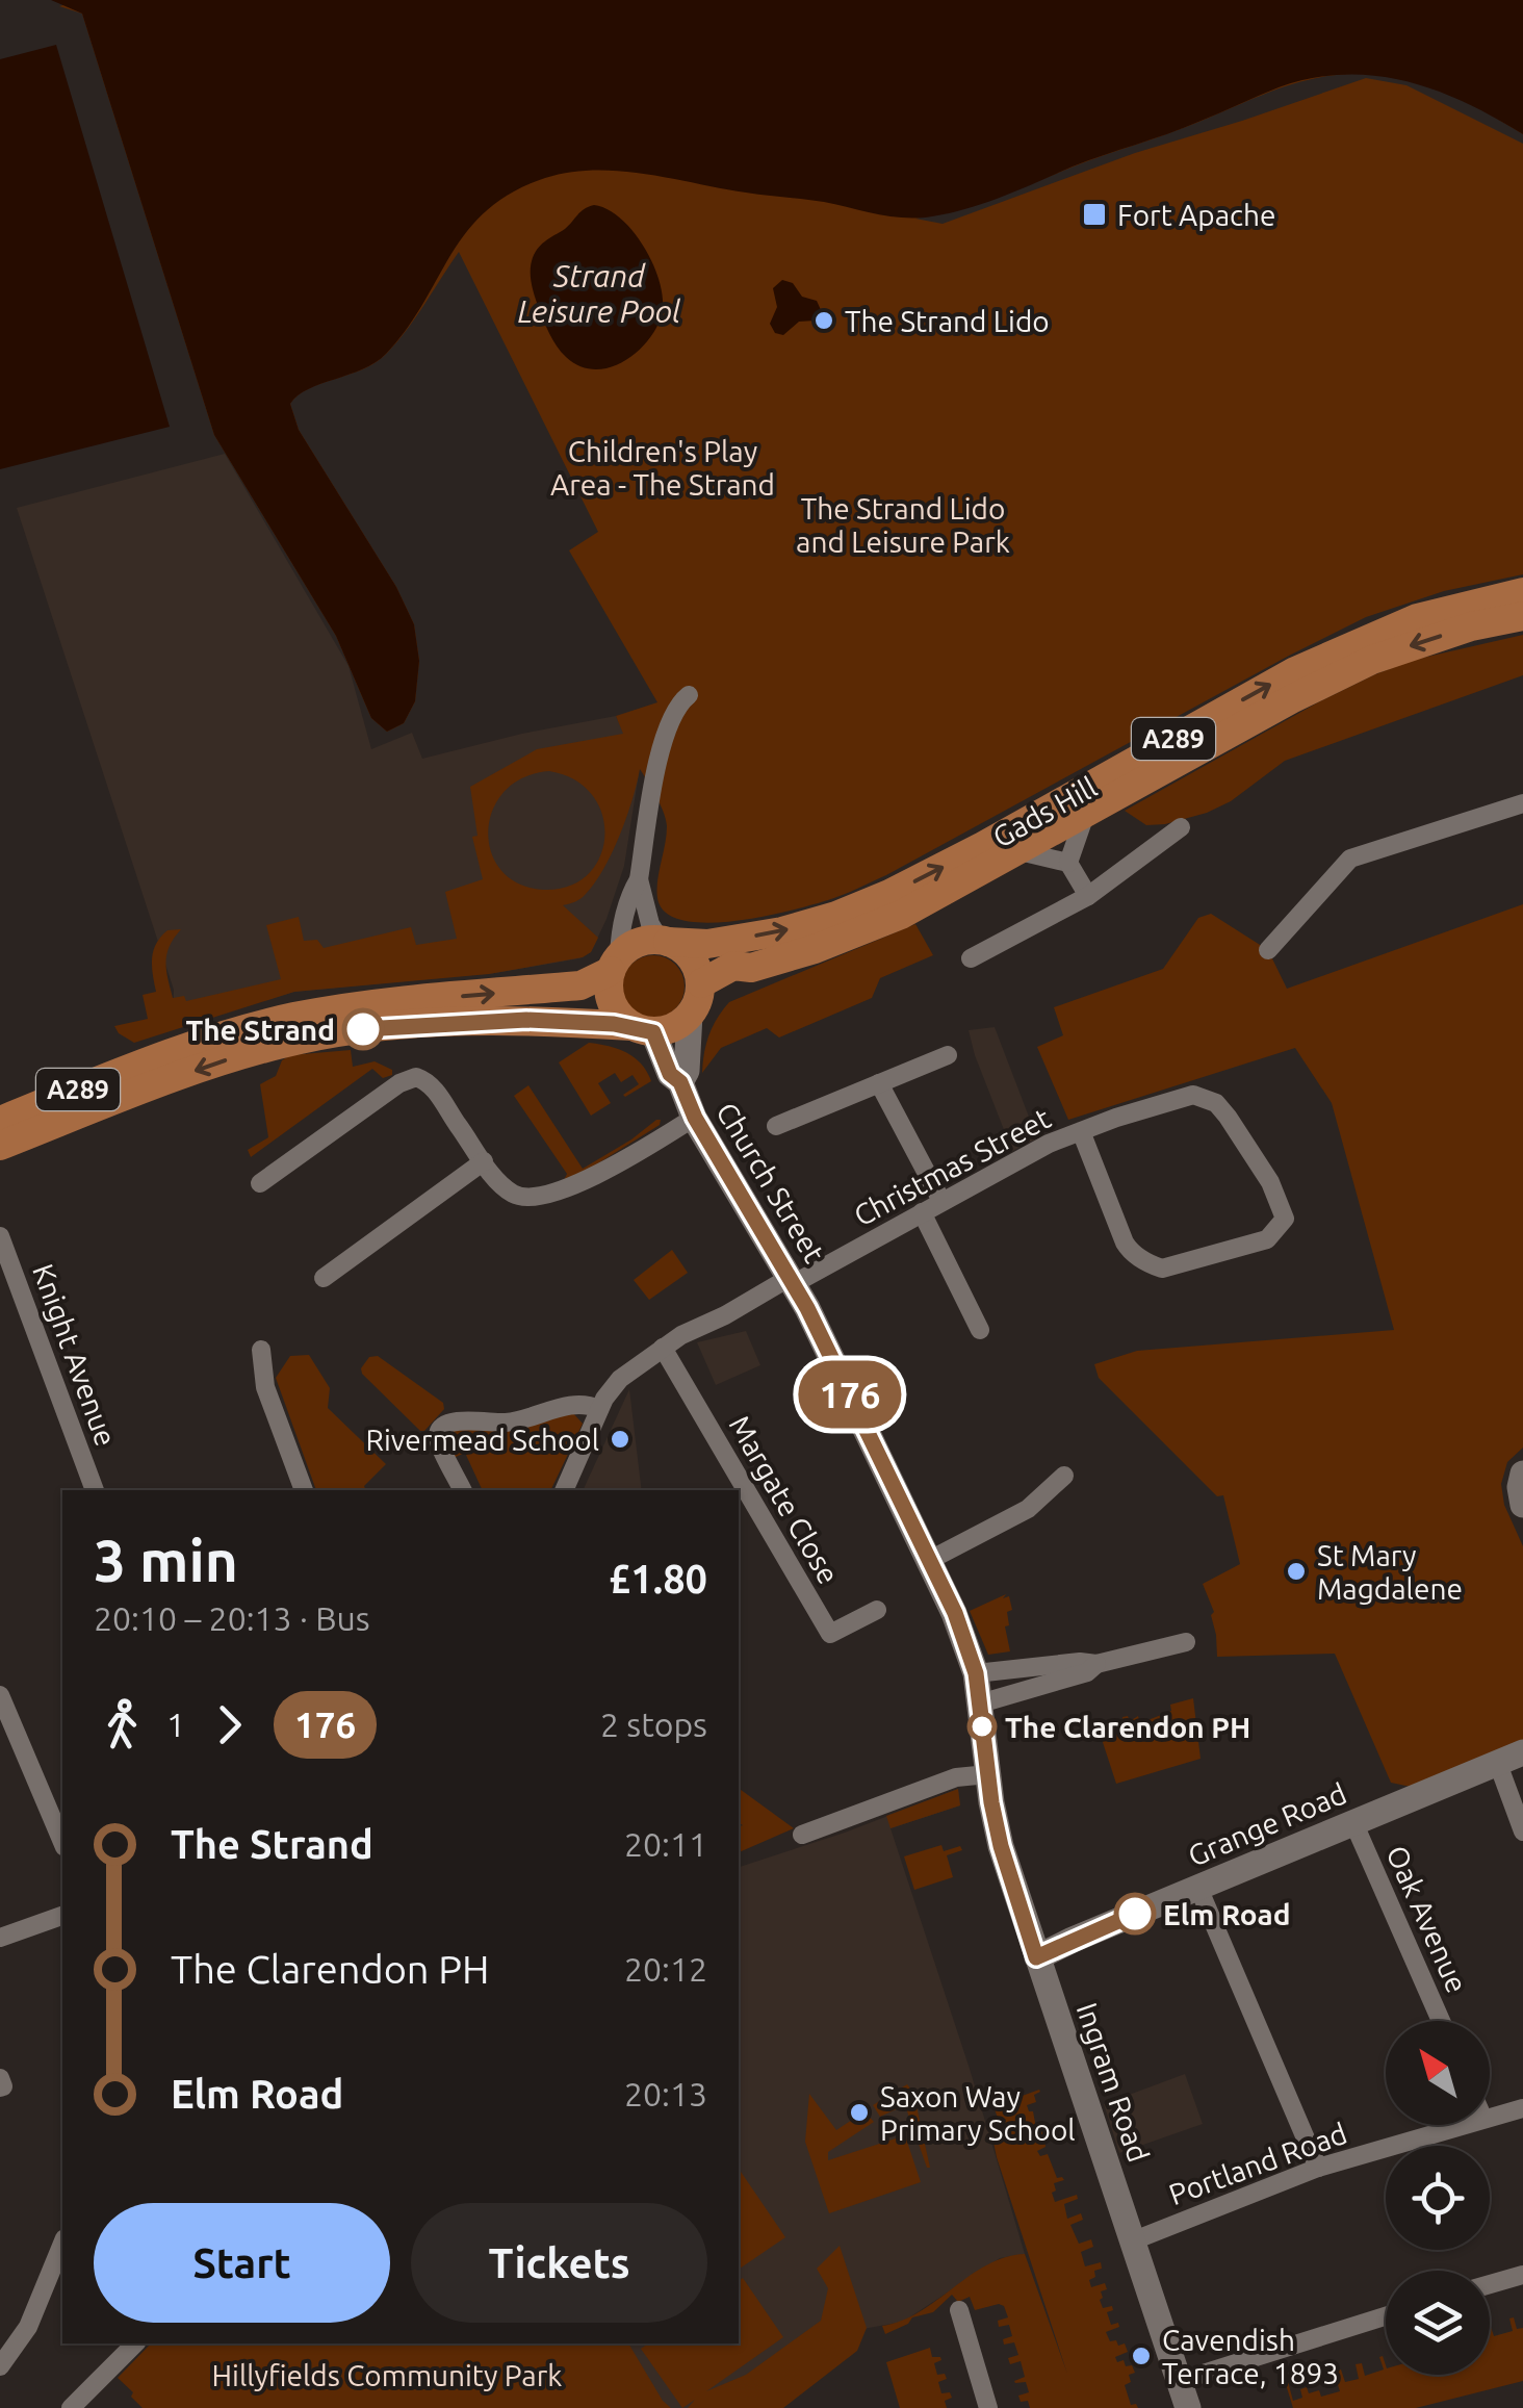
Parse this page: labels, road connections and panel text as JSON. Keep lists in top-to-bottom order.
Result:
{
  "streets": {
    "main road": ["A289", "Gads Hill"],
    "street": [
      "Christmas Street",
      "Church Street",
      "Knight Avenue",
      "Margate Close",
      "Grange Road",
      "Oak Avenue",
      "Ingram Road",
      "Portland Road"
    ]
  },
  "crossings": [
    ["A289", "Gads Hill"],
    ["A289", "Church Street"],
    ["Gads Hill", "Church Street"],
    ["Christmas Street", "Church Street"],
    ["Christmas Street", "Margate Close"],
    ["Church Street", "Ingram Road"],
    ["Grange Road", "Oak Avenue"],
    ["Grange Road", "Ingram Road"],
    ["Ingram Road", "Portland Road"]
  ],
  "water": ["Strand Leisure Pool"],
  "parks": ["Children's Play Area - The Strand", "The Strand Lido and Leisure Park", "Hillyfields Community Park"],
  "places": {
    "transit": ["Fort Apache"],
    "other": [
      "The Strand Lido",
      "The Strand",
      "Rivermead School",
      "St Mary Magdalene",
      "The Clarendon PH",
      "Elm Road",
      "Saxon Way Primary School",
      "Cavendish Terrace, 1893"
    ]
  },
  "lines": ["bus line 176"],
  "north": "top left",
  "page": {
    "on_map": "176",
    "heading": ["3 min", "20:10 – 20:13 · Bus", "£1.80"],
    "legs": ["1", "176", "2 stops"],
    "list": [
      {
        "name": "The Strand",
        "value": "20:11"
      },
      {
        "name": "The Clarendon PH",
        "value": "20:12"
      },
      {
        "name": "Elm Road",
        "value": "20:13"
      }
    ],
    "buttons": ["Start", "Tickets"]
  }
}
